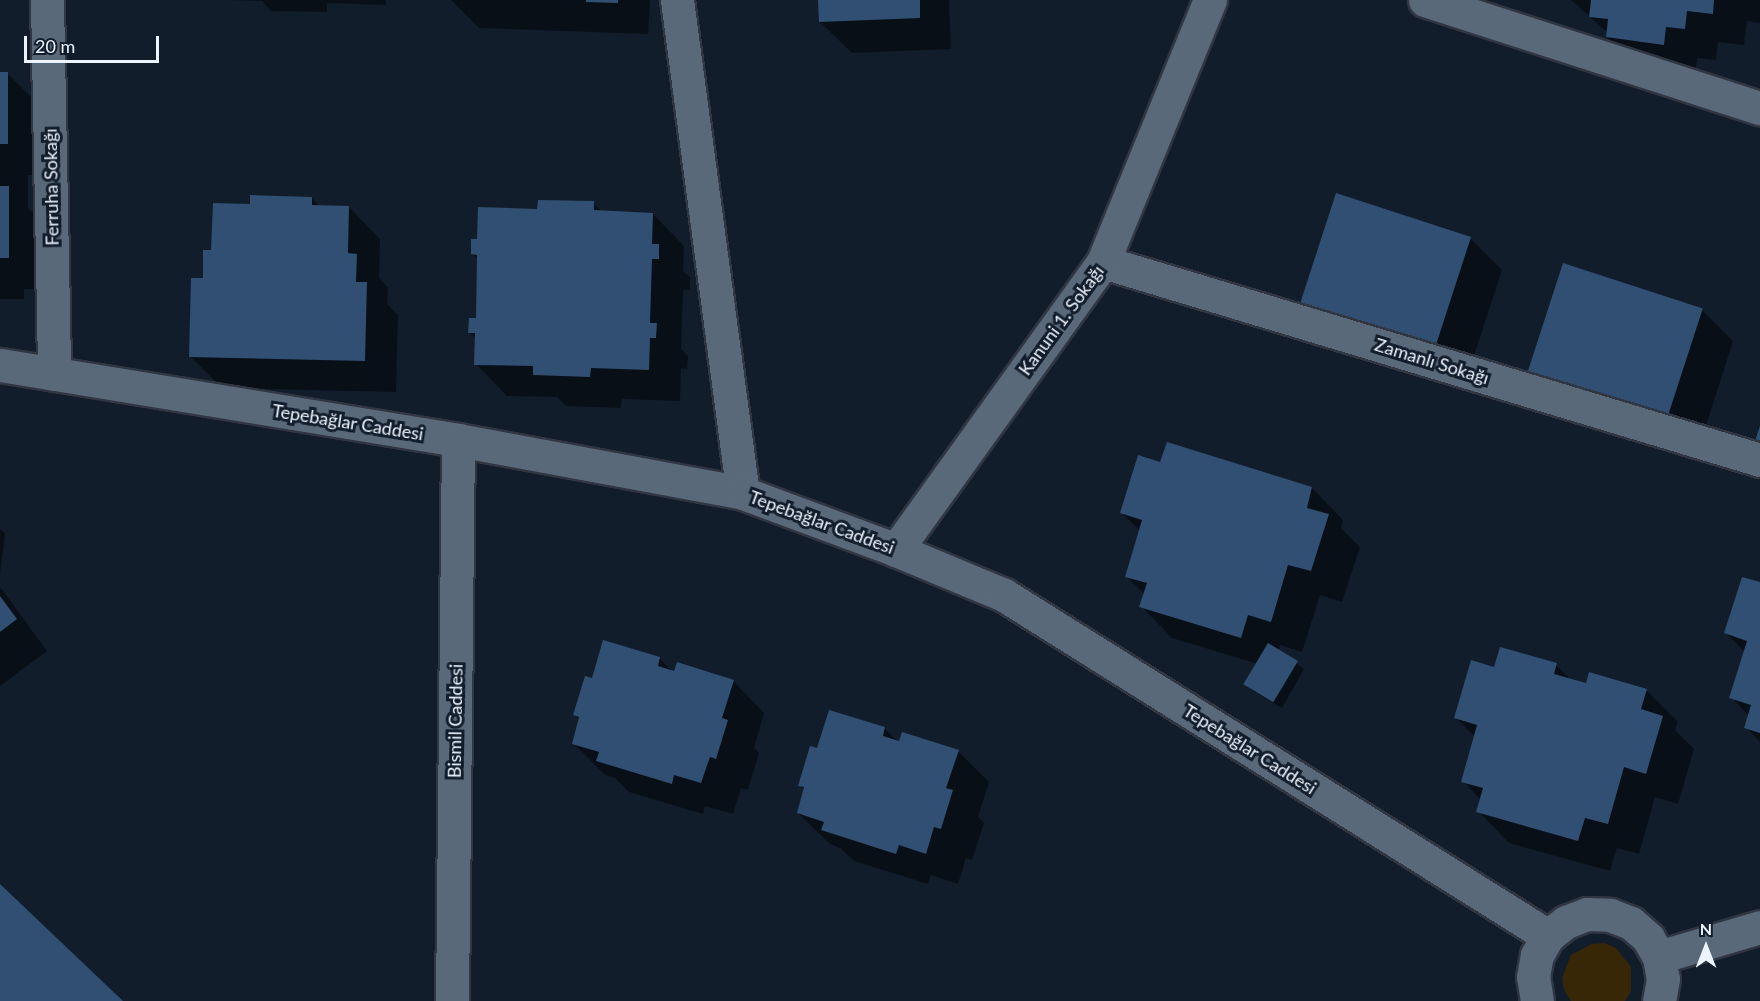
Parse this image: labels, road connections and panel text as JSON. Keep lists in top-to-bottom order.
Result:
{
  "streets": {
    "street": [
      "Ferruha Sokağı",
      "Kanuni 1. Sokağı",
      "Zamanlı Sokağı",
      "Tepebağlar Caddesi",
      "Bismil Caddesi"
    ]
  },
  "crossings": [
    ["Ferruha Sokağı", "Tepebağlar Caddesi"],
    ["Kanuni 1. Sokağı", "Zamanlı Sokağı"],
    ["Kanuni 1. Sokağı", "Tepebağlar Caddesi"],
    ["Tepebağlar Caddesi", "Bismil Caddesi"]
  ],
  "scale_bar": "20 m",
  "north": "top"
}
